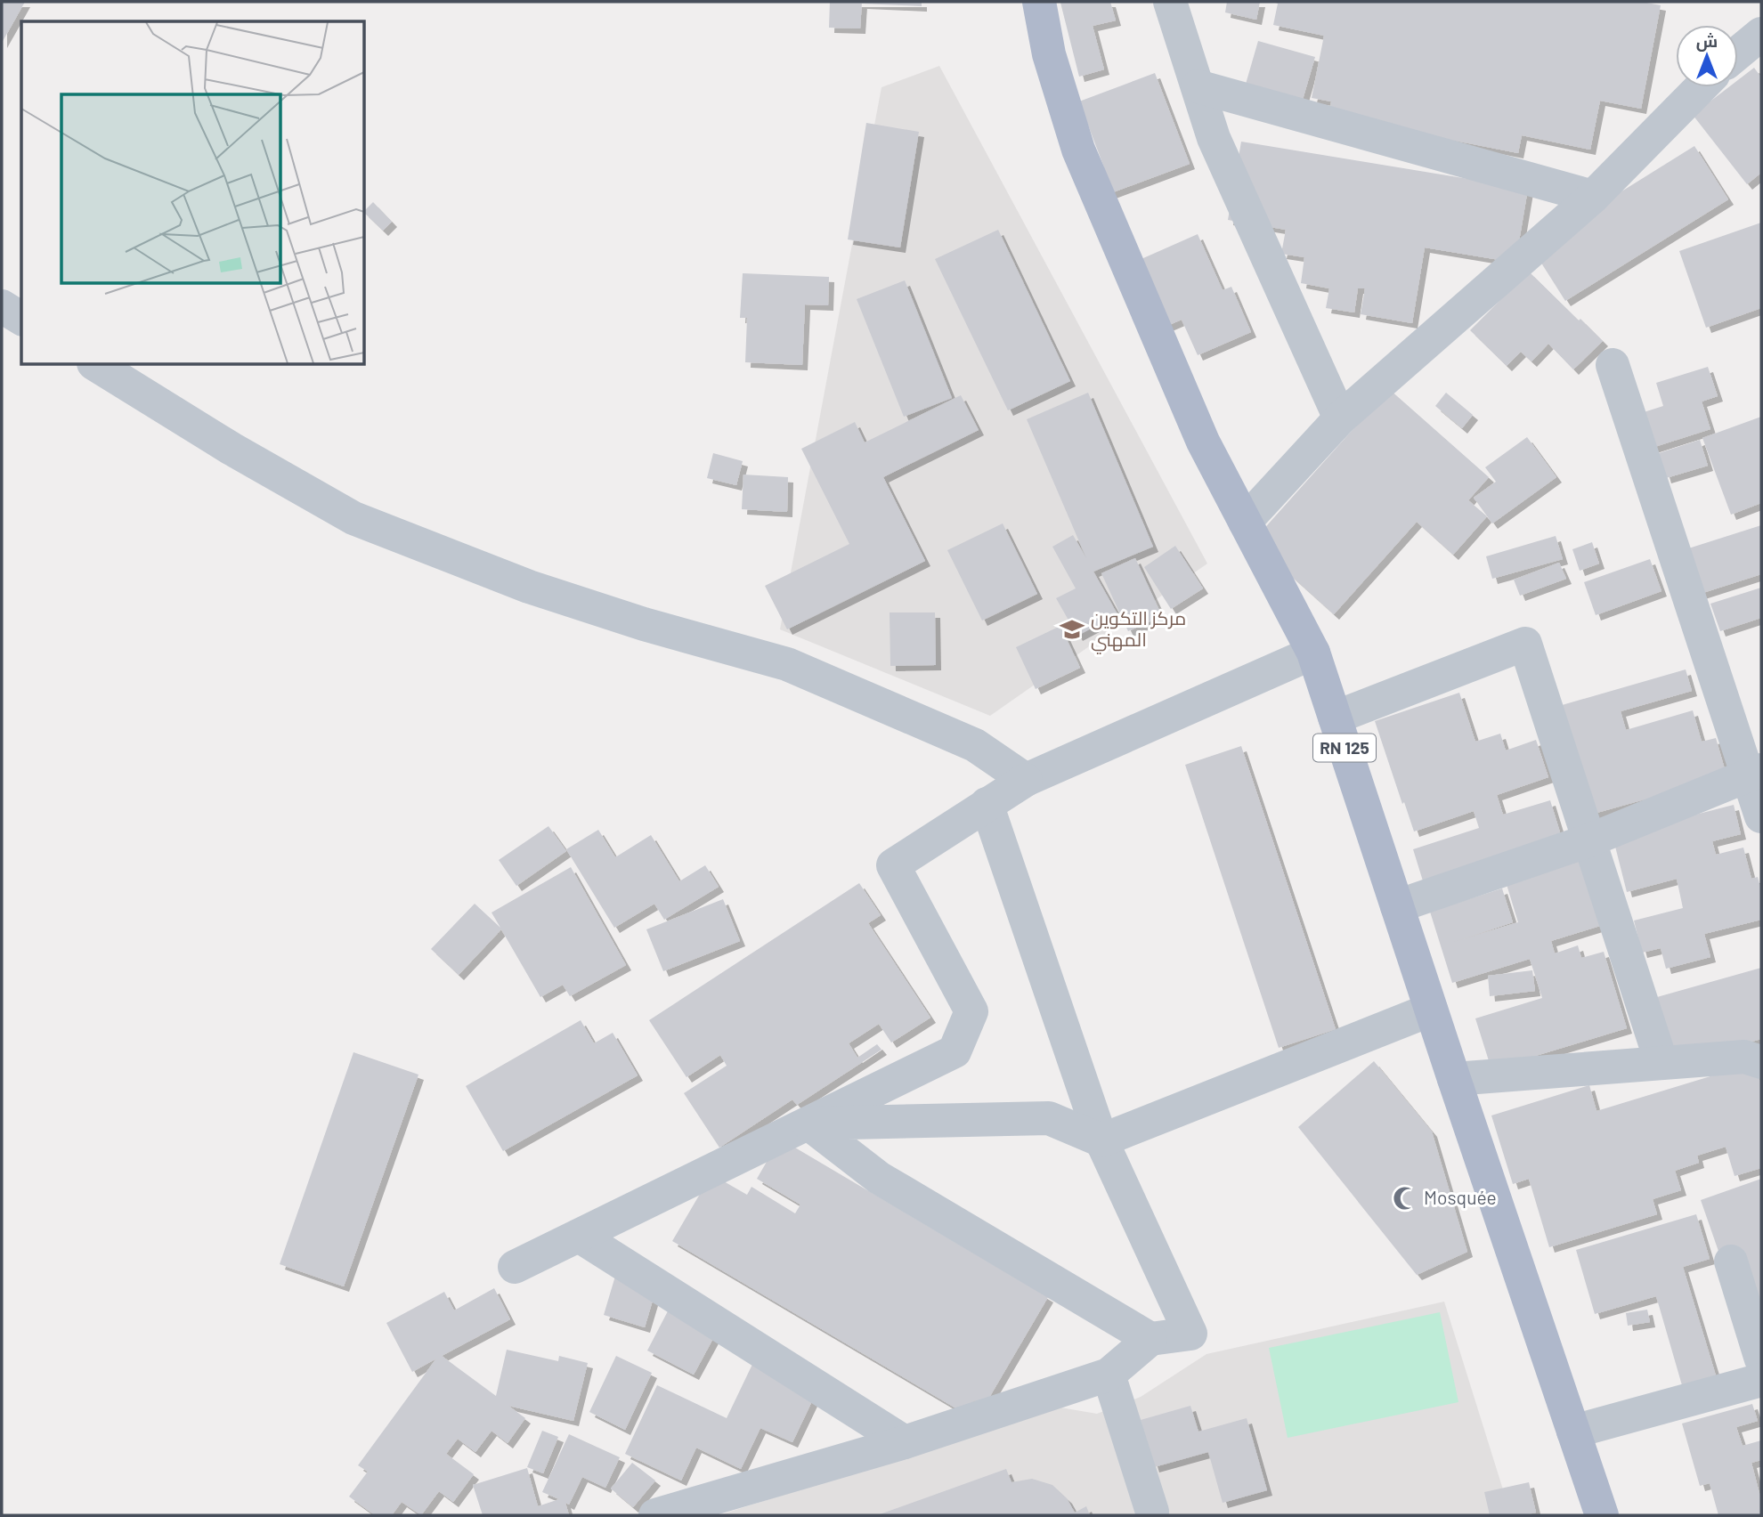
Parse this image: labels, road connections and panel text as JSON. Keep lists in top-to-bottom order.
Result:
{
  "streets": {
    "main road": ["RN 125"]
  },
  "places": {
    "school or university": ["مركز التكوين المهني"],
    "mosque": ["Mosquée"]
  },
  "north": "top"
}
